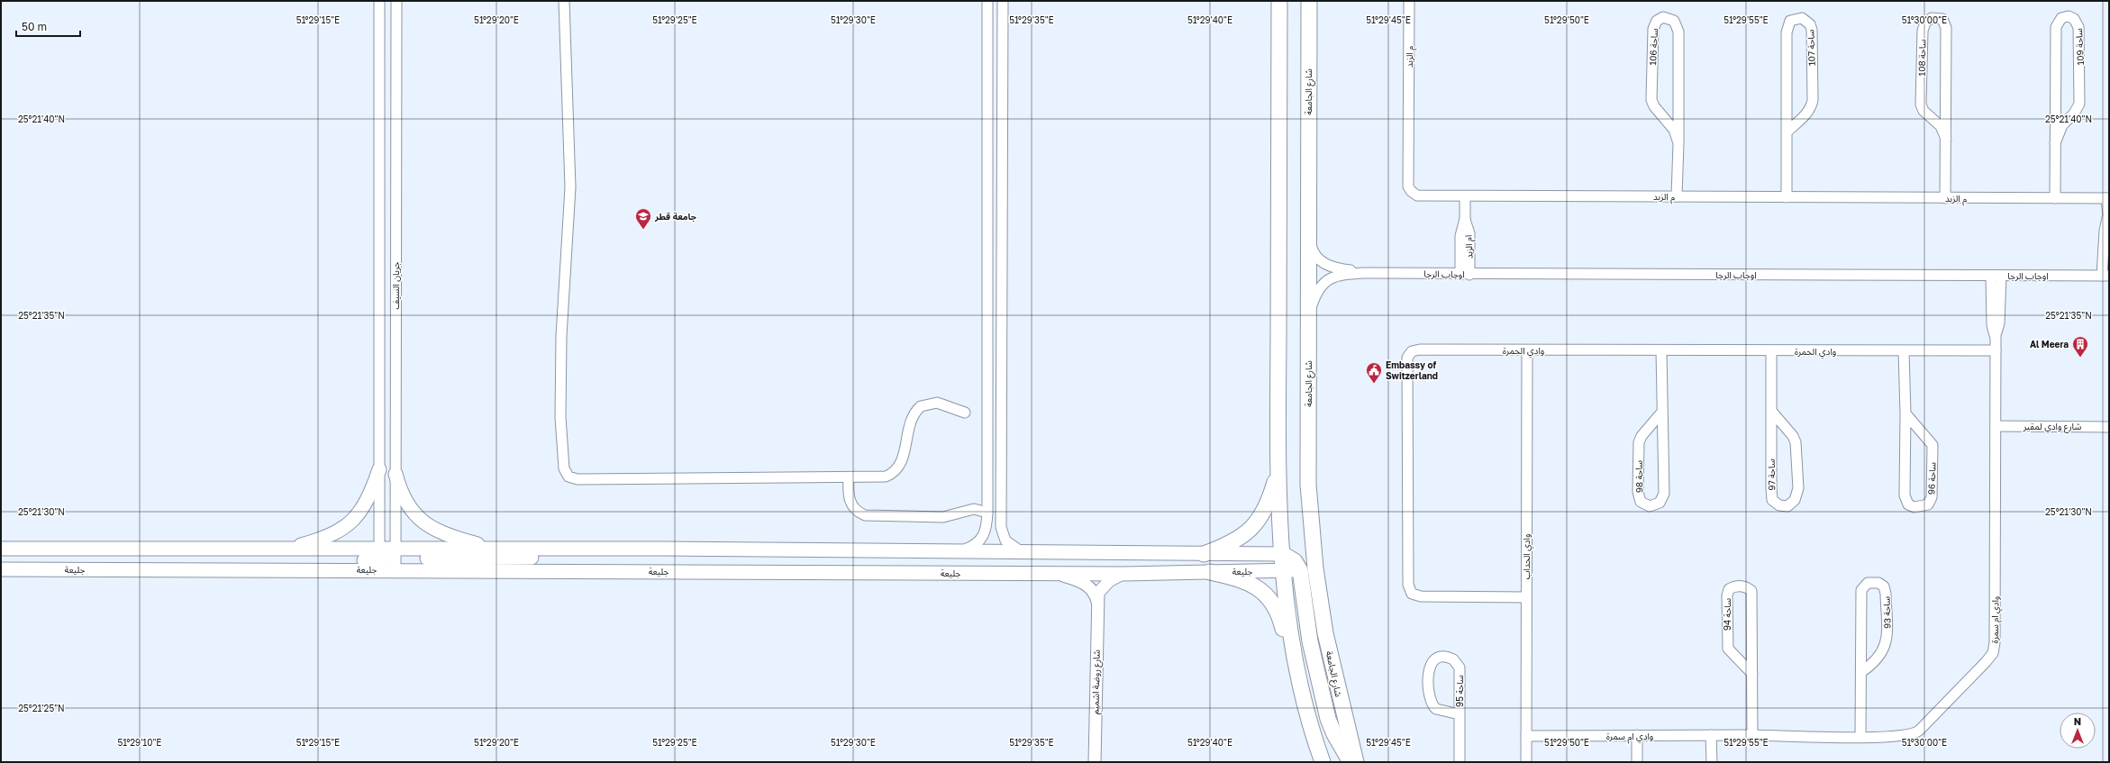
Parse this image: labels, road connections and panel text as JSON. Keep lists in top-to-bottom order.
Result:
{
  "streets": {
    "main road": ["شارع الجامعة", "جليعة"],
    "street": [
      "ساحة 106",
      "ساحة 109",
      "ساحة 107",
      "م الزبد",
      "ساحة 108",
      "ام الزبد",
      "اوجاب الرجا",
      "جريان السيف",
      "وادي الحمرة",
      "شارع وادي لمقير",
      "ساحة 97",
      "ساحة 98",
      "ساحة 96",
      "وادي الحداب",
      "ساحة 93",
      "ساحة 94",
      "وادي ام سمرة",
      "شارع روضة اشميم",
      "ساحة 95"
    ]
  },
  "crossings": [
    ["ساحة 106", "م الزبد"],
    ["ساحة 109", "م الزبد"],
    ["ساحة 107", "م الزبد"],
    ["م الزبد", "ساحة 108"],
    ["م الزبد", "ام الزبد"],
    ["شارع الجامعة", "اوجاب الرجا"],
    ["شارع الجامعة", "جليعة"],
    ["ام الزبد", "اوجاب الرجا"],
    ["اوجاب الرجا", "وادي ام سمرة"],
    ["جريان السيف", "جليعة"],
    ["وادي الحمرة", "ساحة 97"],
    ["وادي الحمرة", "ساحة 98"],
    ["وادي الحمرة", "ساحة 96"],
    ["وادي الحمرة", "وادي الحداب"],
    ["وادي الحمرة", "وادي ام سمرة"],
    ["شارع وادي لمقير", "وادي ام سمرة"],
    ["وادي الحداب", "وادي ام سمرة"],
    ["جليعة", "شارع روضة اشميم"],
    ["ساحة 93", "وادي ام سمرة"],
    ["ساحة 94", "وادي ام سمرة"]
  ],
  "places": {
    "school or university": ["جامعة قطر"],
    "building": ["Al Meera"],
    "public building": ["Embassy of Switzerland"]
  },
  "scale_bar": "50 m",
  "north": "top",
  "coordinates": [
    "51°29'15\"E",
    "51°29'20\"E",
    "51°29'25\"E",
    "51°29'30\"E",
    "51°29'35\"E",
    "51°29'40\"E",
    "51°29'45\"E",
    "51°29'50\"E",
    "51°29'55\"E",
    "51°30'00\"E",
    "25°21'40\"N",
    "25°21'35\"N",
    "25°21'30\"N",
    "25°21'25\"N",
    "51°29'10\"E"
  ]
}
